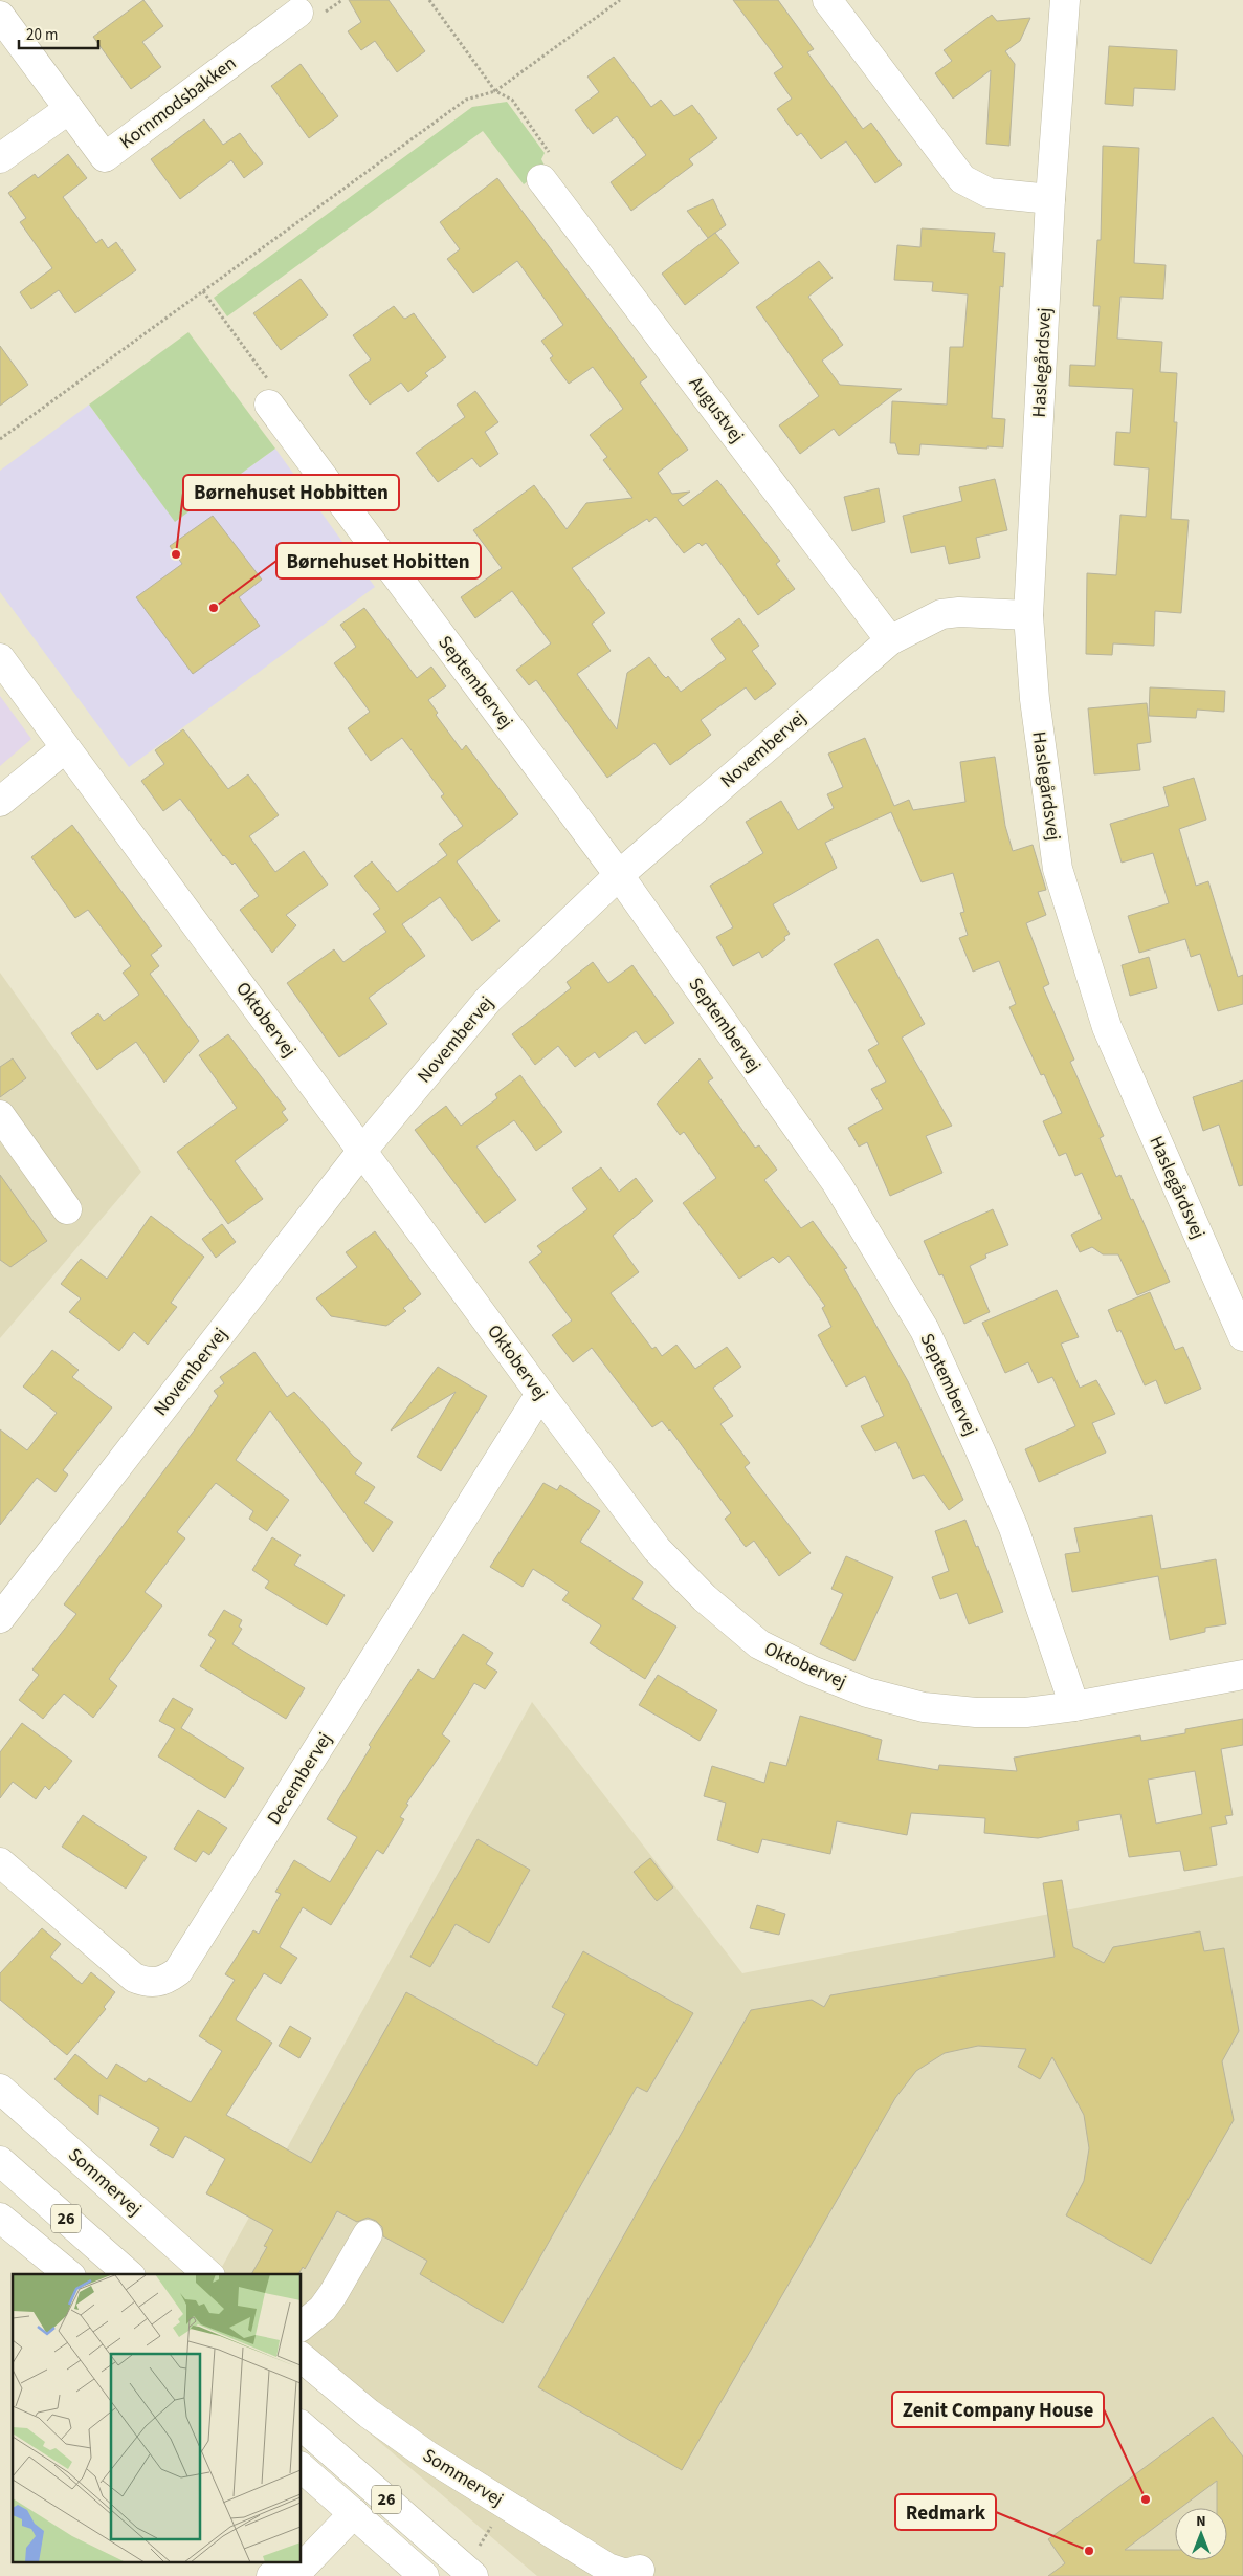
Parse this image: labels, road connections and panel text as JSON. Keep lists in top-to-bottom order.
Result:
{
  "streets": {
    "street": [
      "Kornmodsbakken",
      "Haslegårdsvej",
      "Augustvej",
      "Septembervej",
      "Novembervej",
      "Oktobervej",
      "Decembervej",
      "Sommervej",
      "26"
    ]
  },
  "crossings": [
    ["Haslegårdsvej", "Novembervej"],
    ["Augustvej", "Novembervej"],
    ["Septembervej", "Novembervej"],
    ["Septembervej", "Oktobervej"],
    ["Novembervej", "Oktobervej"],
    ["Oktobervej", "Decembervej"]
  ],
  "places": [
    "Børnehuset Hobbitten",
    "Børnehuset Hobitten",
    "Zenit Company House",
    "Redmark"
  ],
  "scale_bar": "20 m",
  "north": "top"
}
